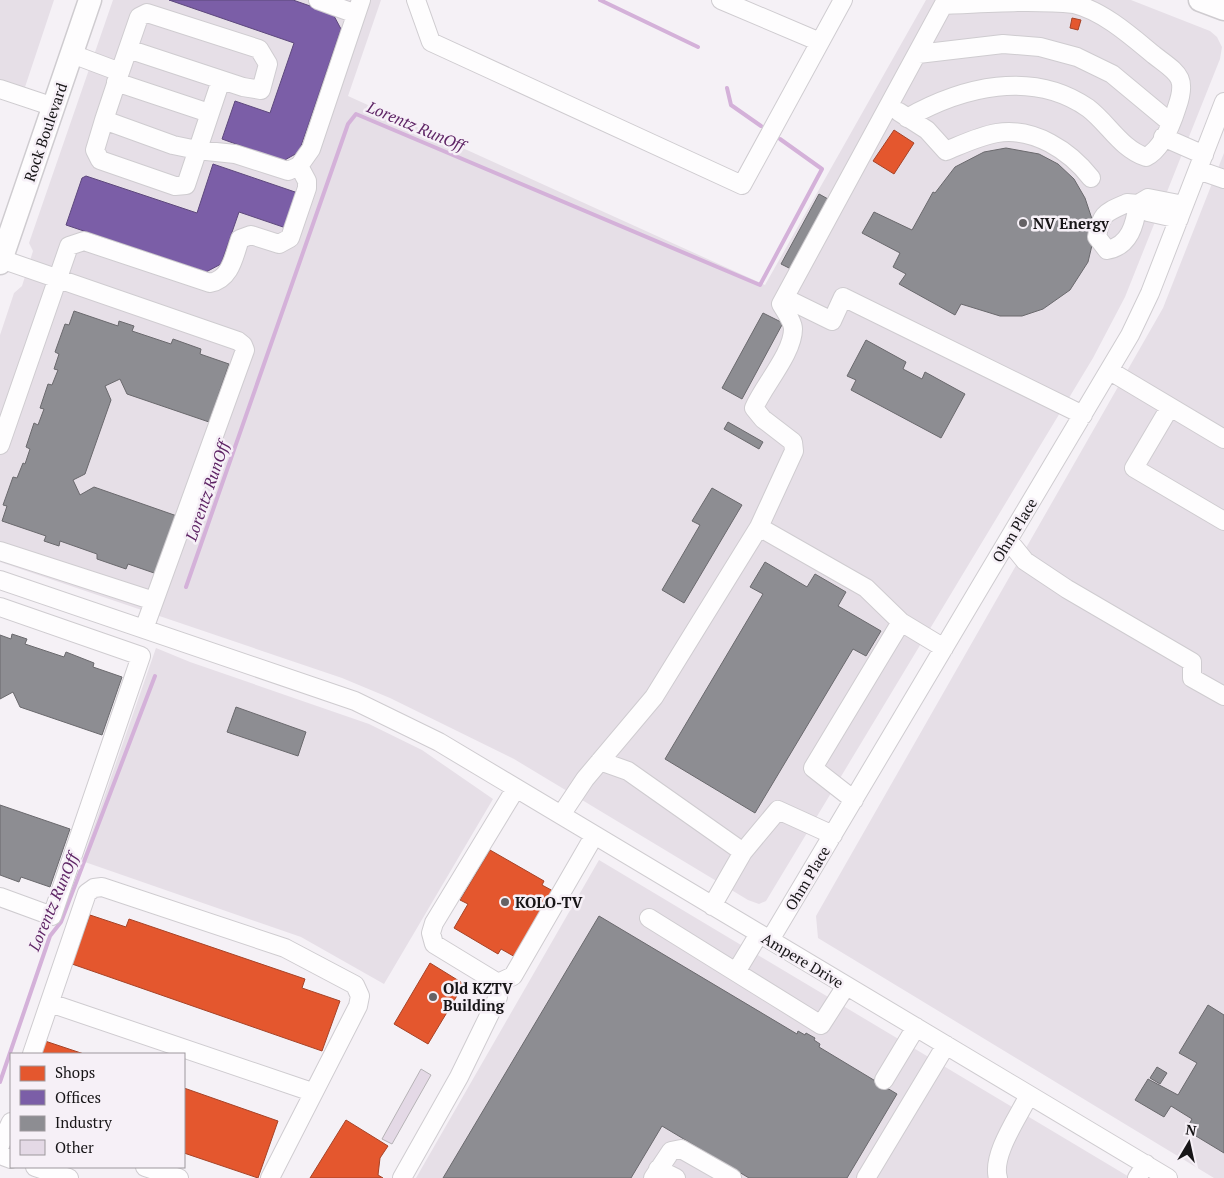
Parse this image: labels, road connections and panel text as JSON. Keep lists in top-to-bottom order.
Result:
{
  "streets": {
    "main road": ["Rock Boulevard"],
    "street": ["Ohm Place", "Ampere Drive"]
  },
  "crossings": [
    ["Ohm Place", "Ampere Drive"]
  ],
  "water": ["Lorentz RunOff"],
  "places": ["NV Energy", "KOLO-TV", "Old KZTV Building"],
  "legend": [
    "Shops",
    "Offices",
    "Industry",
    "Other"
  ],
  "north": "top"
}
